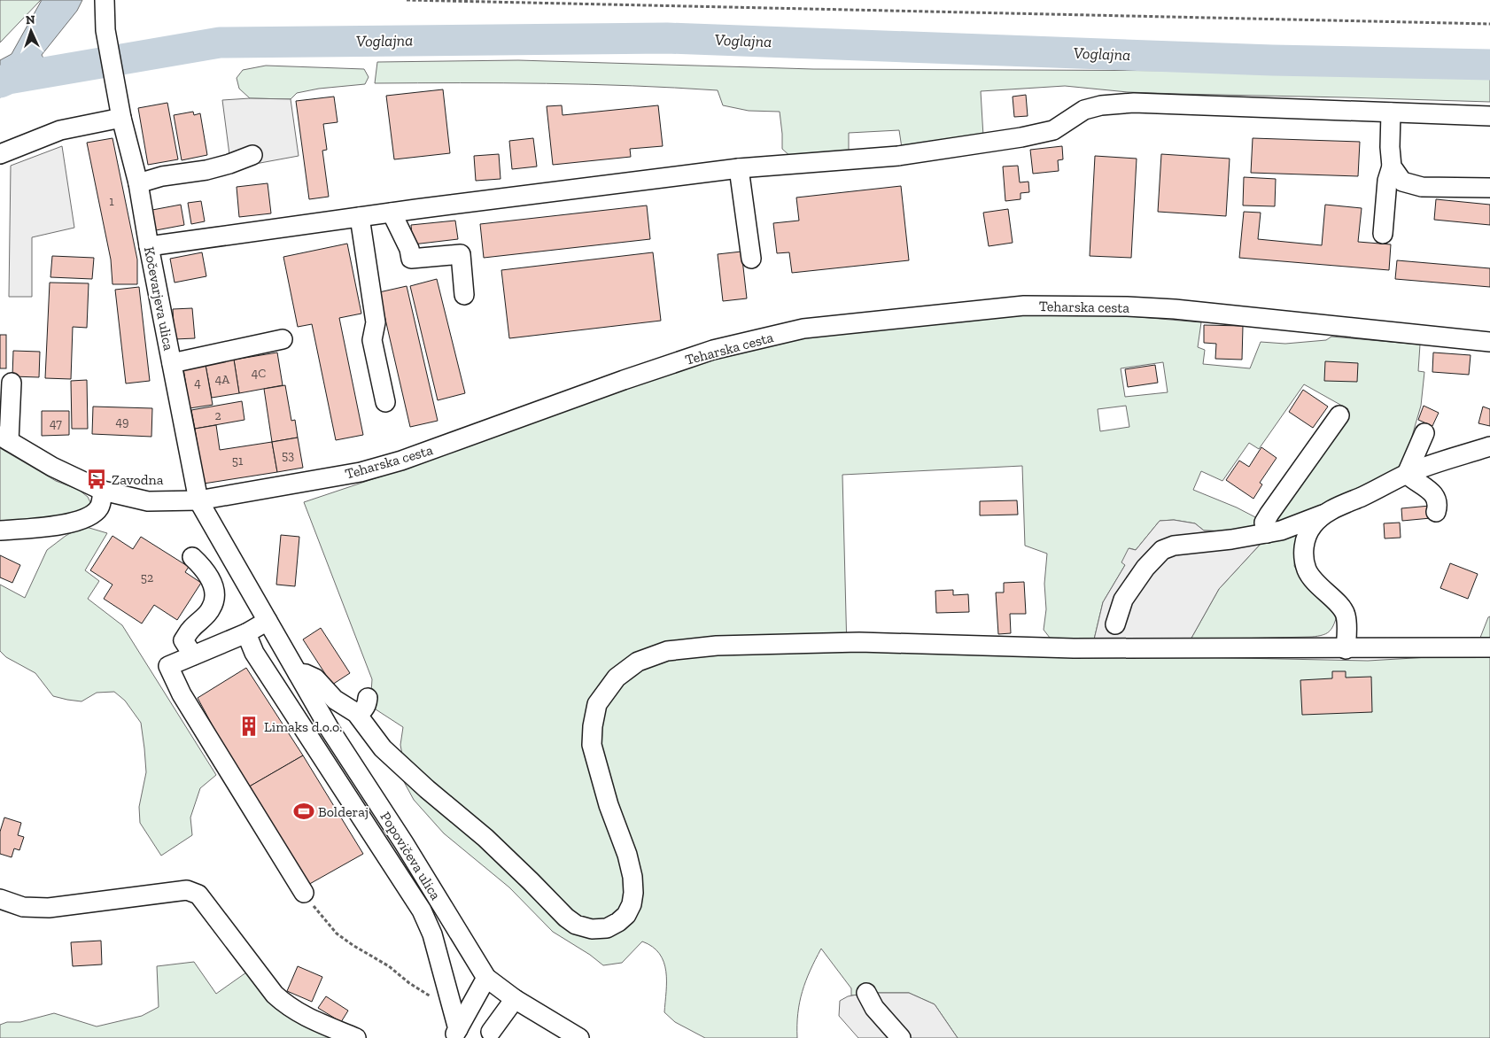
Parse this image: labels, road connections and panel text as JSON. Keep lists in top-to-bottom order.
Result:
{
  "streets": {
    "street": ["Kočevarjeva ulica", "Teharska cesta", "Popovičeva ulica"]
  },
  "crossings": [
    ["Kočevarjeva ulica", "Teharska cesta"],
    ["Kočevarjeva ulica", "Popovičeva ulica"],
    ["Teharska cesta", "Popovičeva ulica"]
  ],
  "water": ["Voglajna"],
  "places": {
    "bus stop": ["Zavodna"],
    "building": ["Limaks d.o.o."],
    "sports": ["Bolderaj"]
  },
  "house_numbers": [
    "1",
    "4C",
    "4A",
    "4",
    "2",
    "49",
    "47",
    "53",
    "51",
    "52"
  ],
  "north": "top"
}
